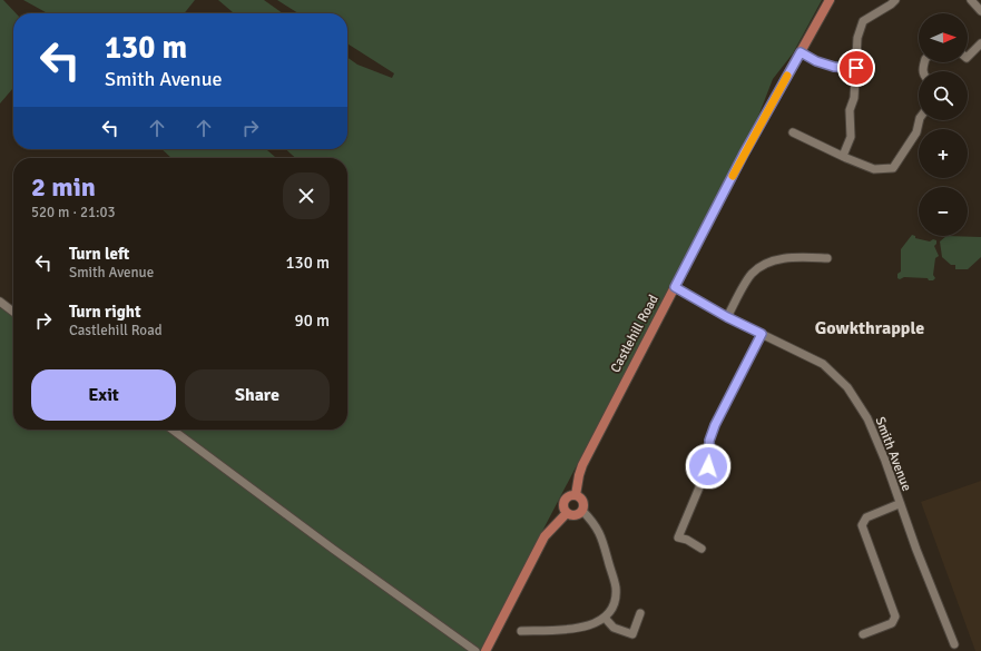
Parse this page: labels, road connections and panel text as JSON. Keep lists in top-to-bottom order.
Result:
{
  "streets": {
    "main road": ["Castlehill Road"],
    "street": ["Smith Avenue"]
  },
  "crossings": [
    ["Castlehill Road", "Smith Avenue"]
  ],
  "districts": ["Gowkthrapple"],
  "north": "right",
  "page": {
    "map_buttons": ["+", "−"],
    "turn": ["130 m", "Smith Avenue"],
    "heading": ["2 min", "520 m · 21:03"],
    "list": [
      {
        "name": "Turn left",
        "note": "Smith Avenue",
        "value": "130 m"
      },
      {
        "name": "Turn right",
        "note": "Castlehill Road",
        "value": "90 m"
      }
    ],
    "buttons": ["Exit", "Share"]
  }
}
